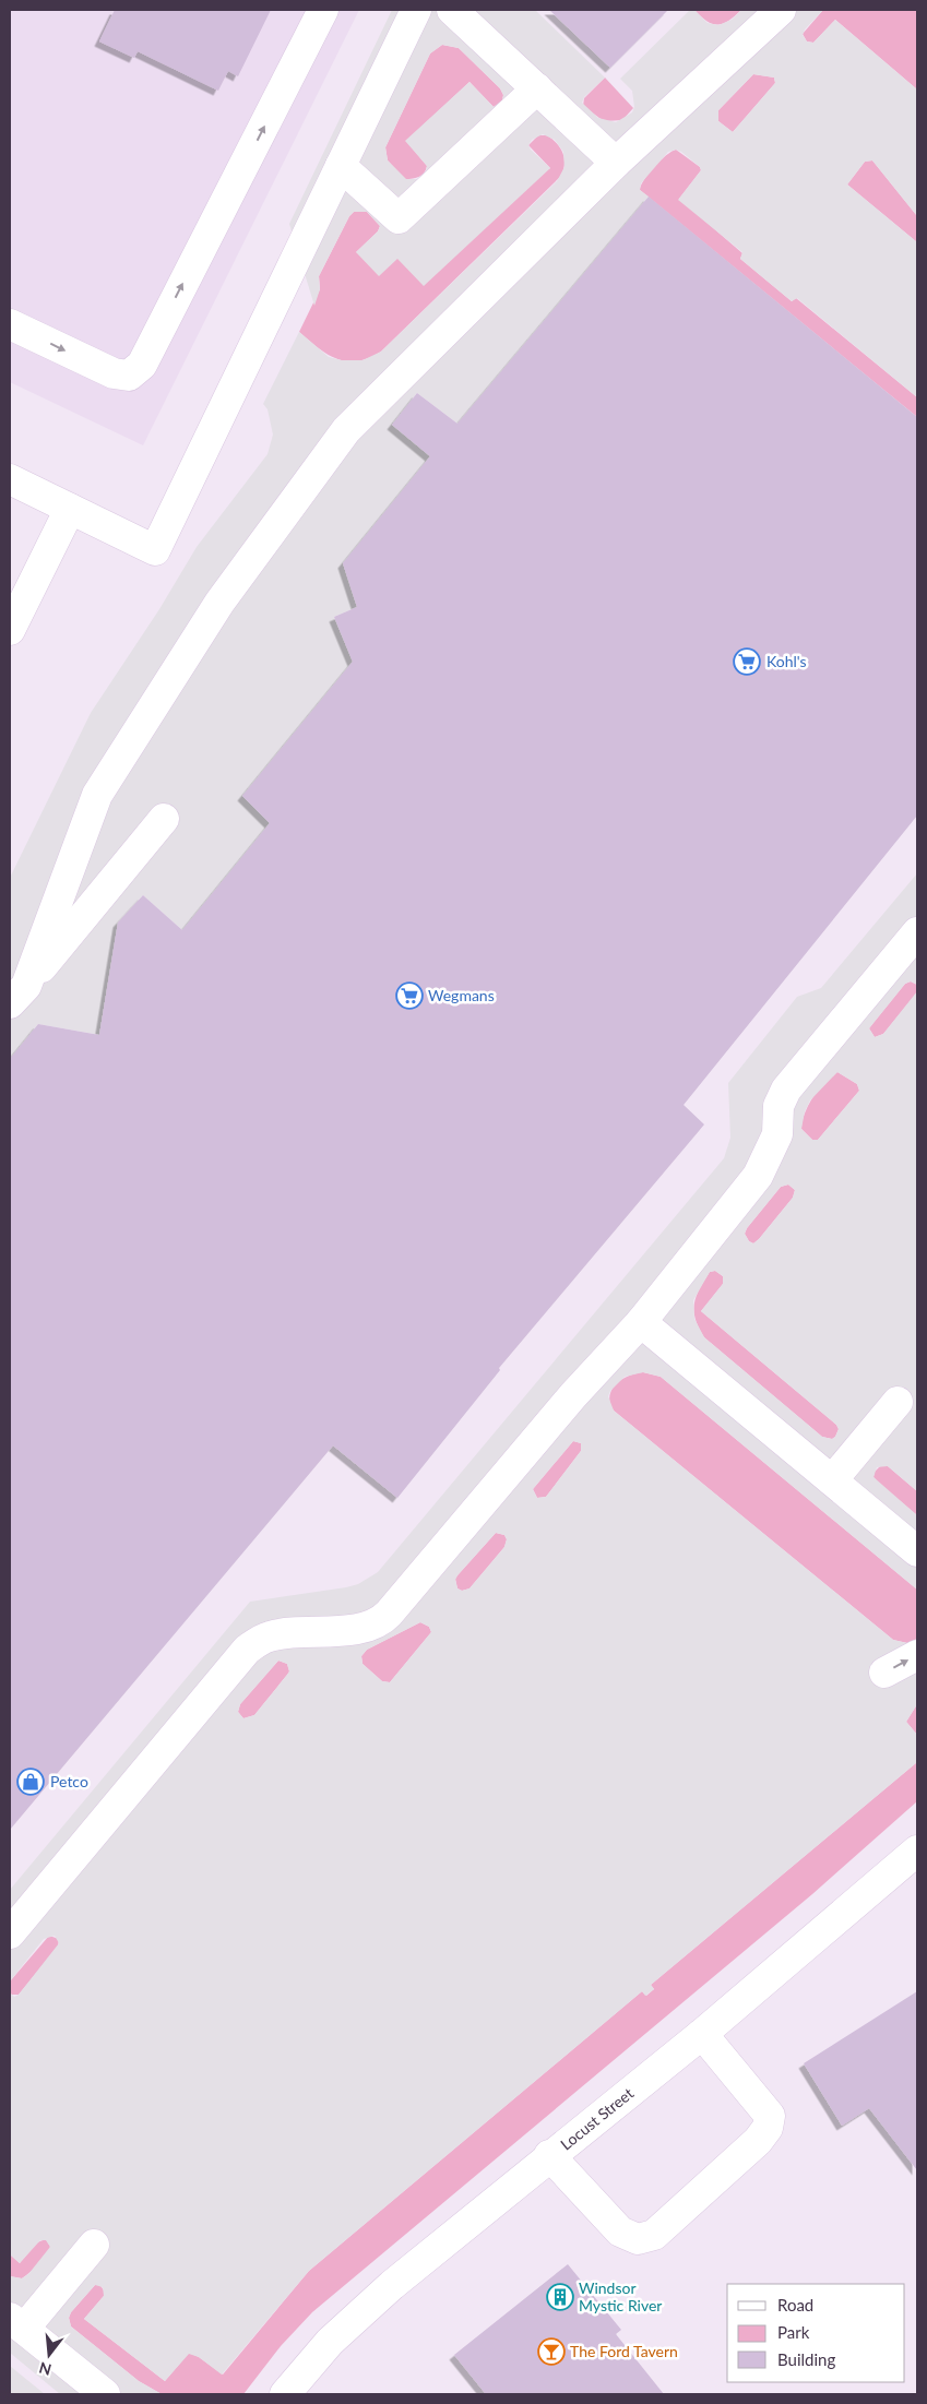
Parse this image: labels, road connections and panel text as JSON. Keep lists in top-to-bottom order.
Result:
{
  "streets": {
    "street": ["Locust Street"]
  },
  "places": {
    "supermarket": ["Kohl's", "Wegmans"],
    "shop": ["Petco"],
    "building": ["Windsor Mystic River"],
    "bar": ["The Ford Tavern"]
  },
  "legend": ["Road", "Park", "Building"],
  "north": "bottom"
}
